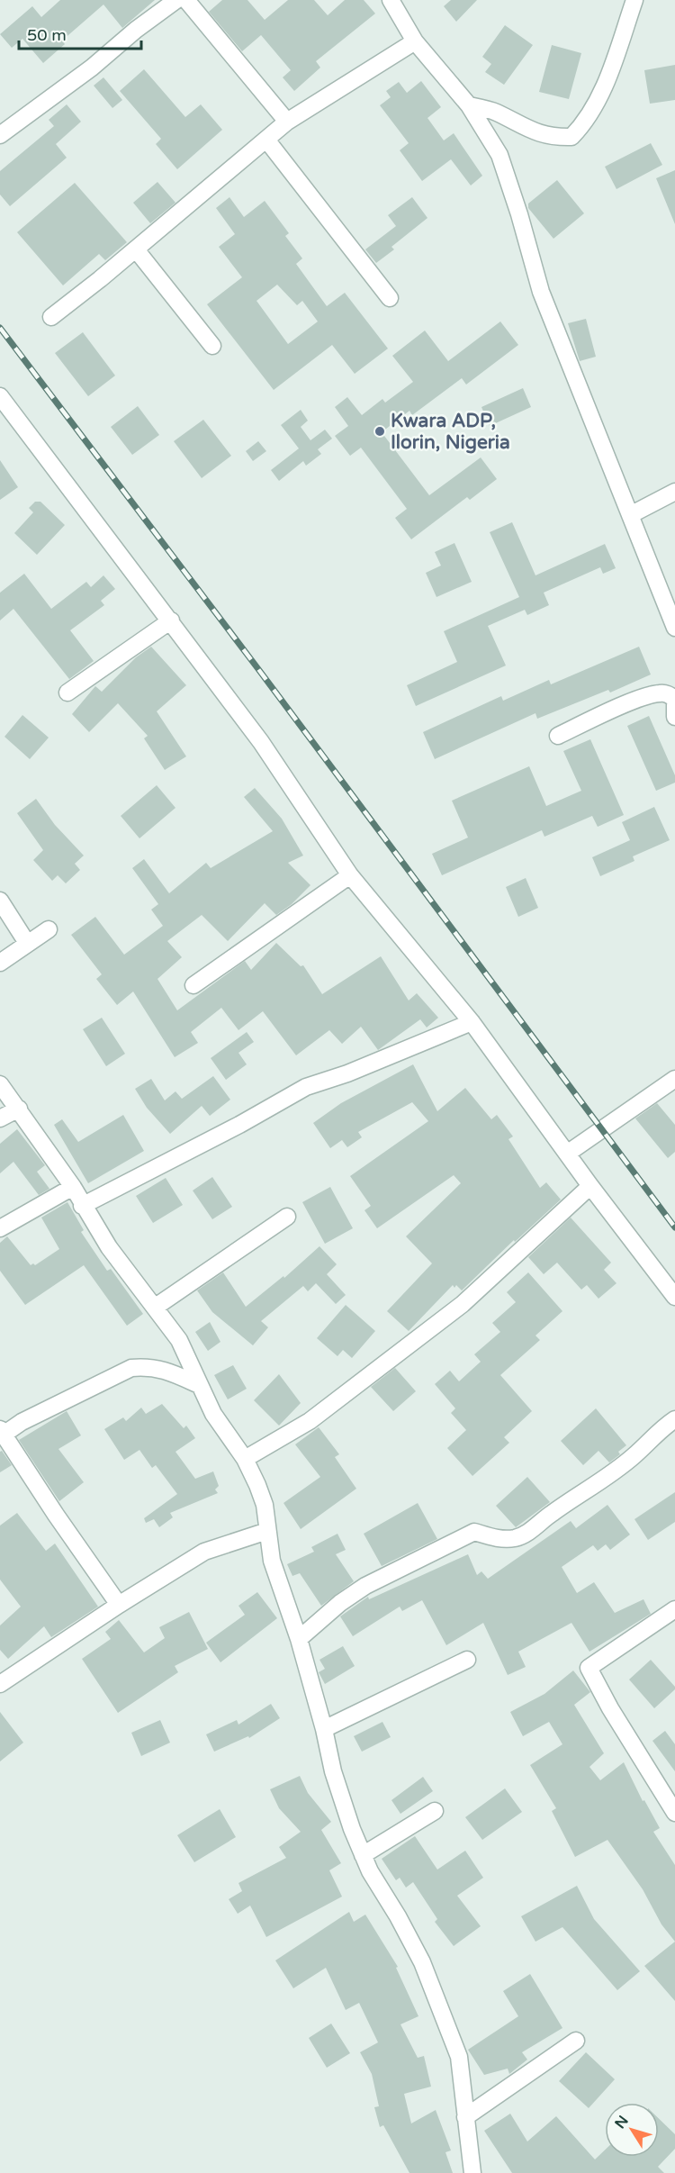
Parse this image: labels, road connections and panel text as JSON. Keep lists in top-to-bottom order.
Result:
{
  "places": ["Kwara ADP, Ilorin, Nigeria"],
  "scale_bar": "50 m",
  "north": "top left"
}
